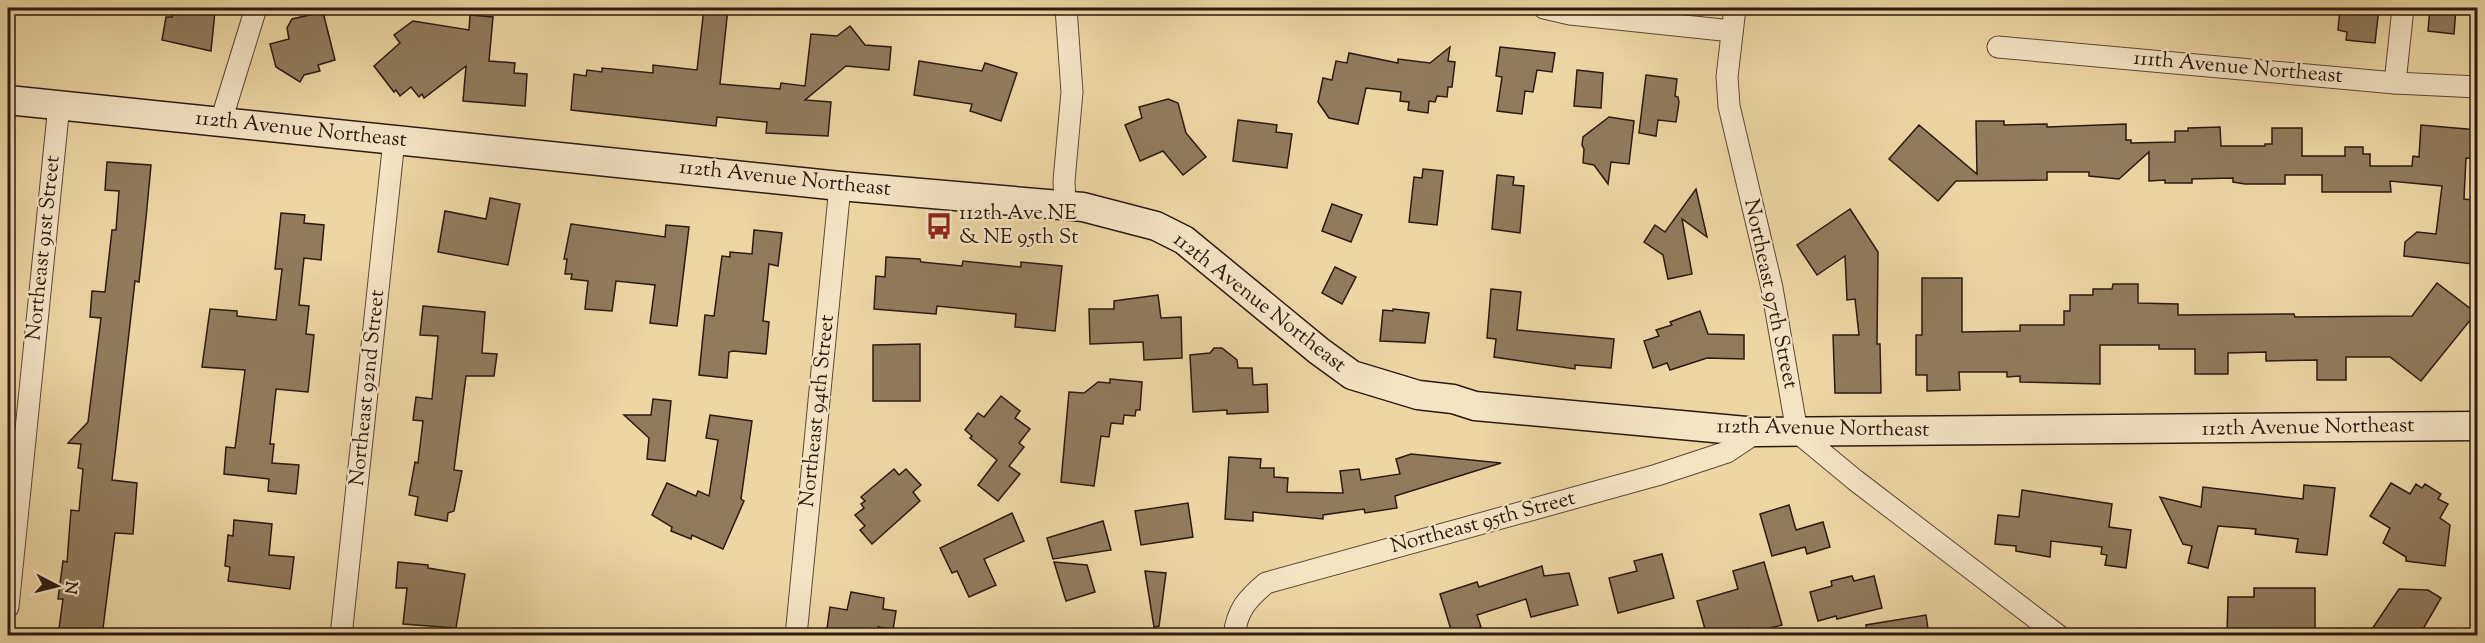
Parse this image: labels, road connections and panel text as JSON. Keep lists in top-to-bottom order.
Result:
{
  "streets": {
    "street": [
      "111th Avenue Northeast",
      "112th Avenue Northeast",
      "Northeast 91st Street",
      "Northeast 97th Street",
      "Northeast 92nd Street",
      "Northeast 94th Street",
      "Northeast 95th Street"
    ]
  },
  "crossings": [
    ["112th Avenue Northeast", "Northeast 91st Street"],
    ["112th Avenue Northeast", "Northeast 97th Street"],
    ["112th Avenue Northeast", "Northeast 92nd Street"],
    ["112th Avenue Northeast", "Northeast 94th Street"],
    ["112th Avenue Northeast", "Northeast 95th Street"]
  ],
  "places": {
    "bus stop": ["112th Ave NE & NE 95th St"]
  },
  "north": "right"
}
